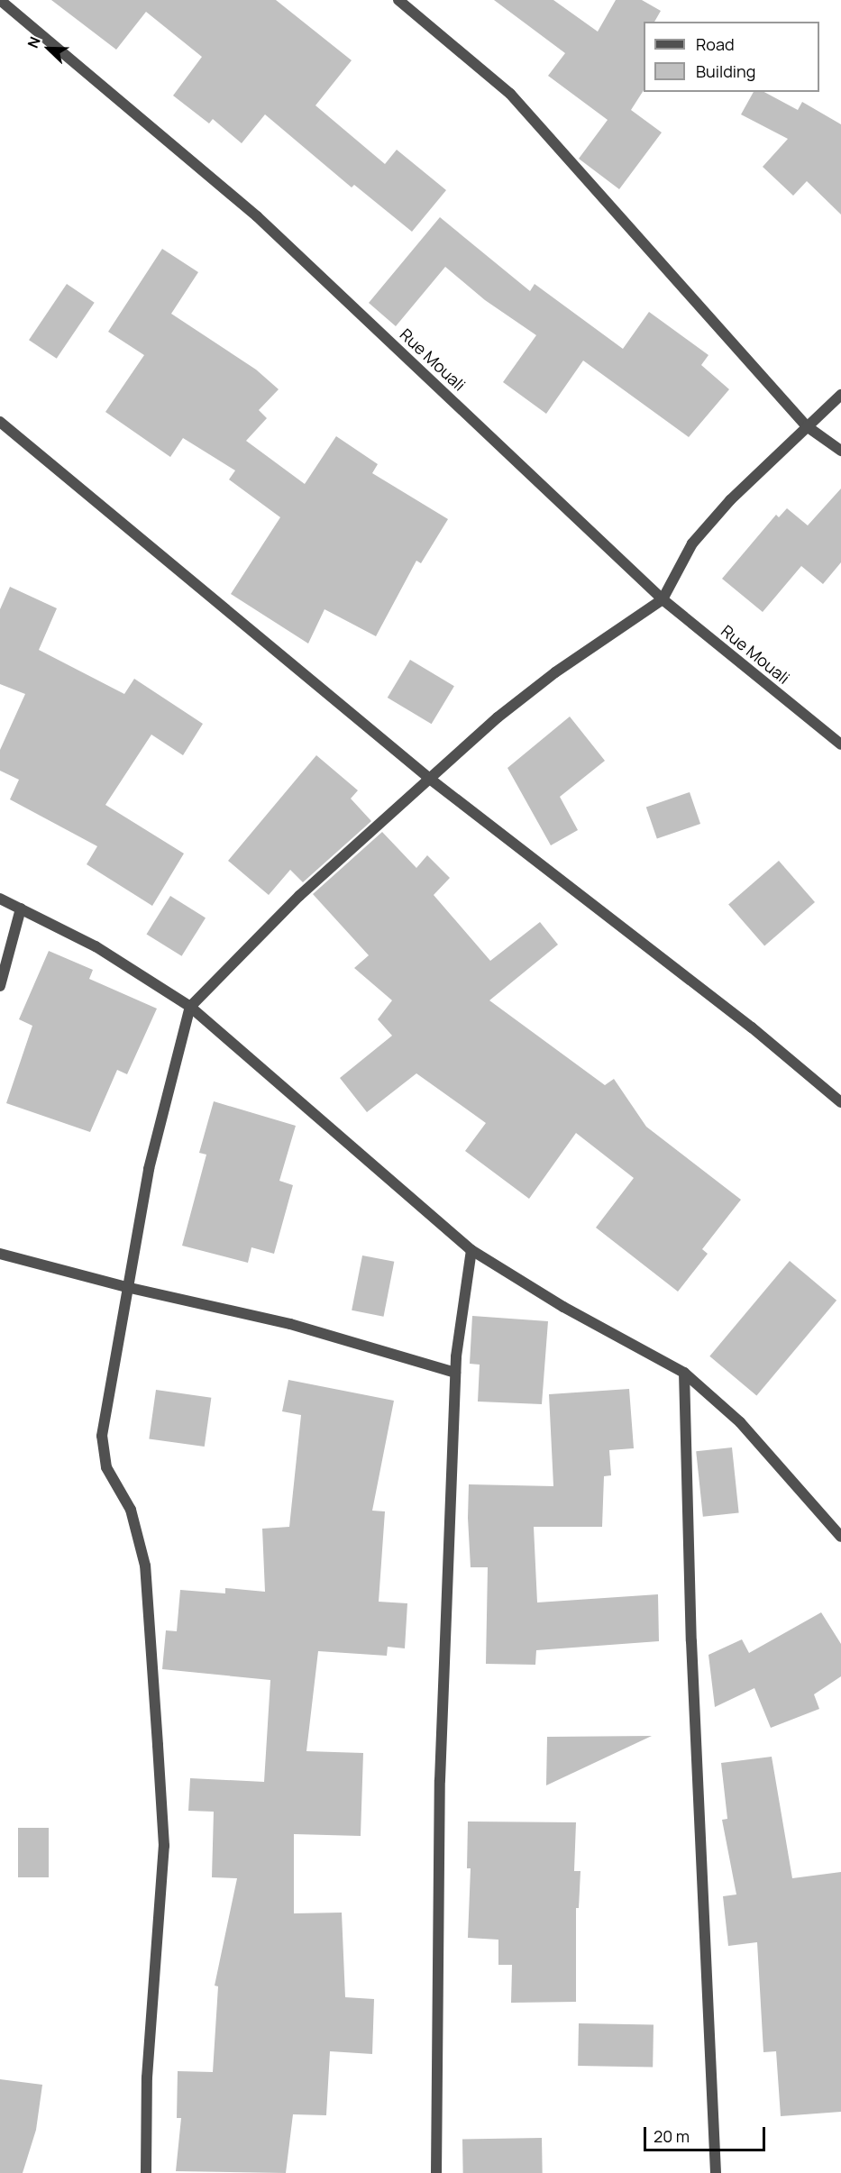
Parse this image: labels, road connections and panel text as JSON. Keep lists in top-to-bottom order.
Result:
{
  "streets": {
    "street": ["Rue Mouali"]
  },
  "legend": ["Road", "Building"],
  "scale_bar": "20 m",
  "north": "top left"
}
